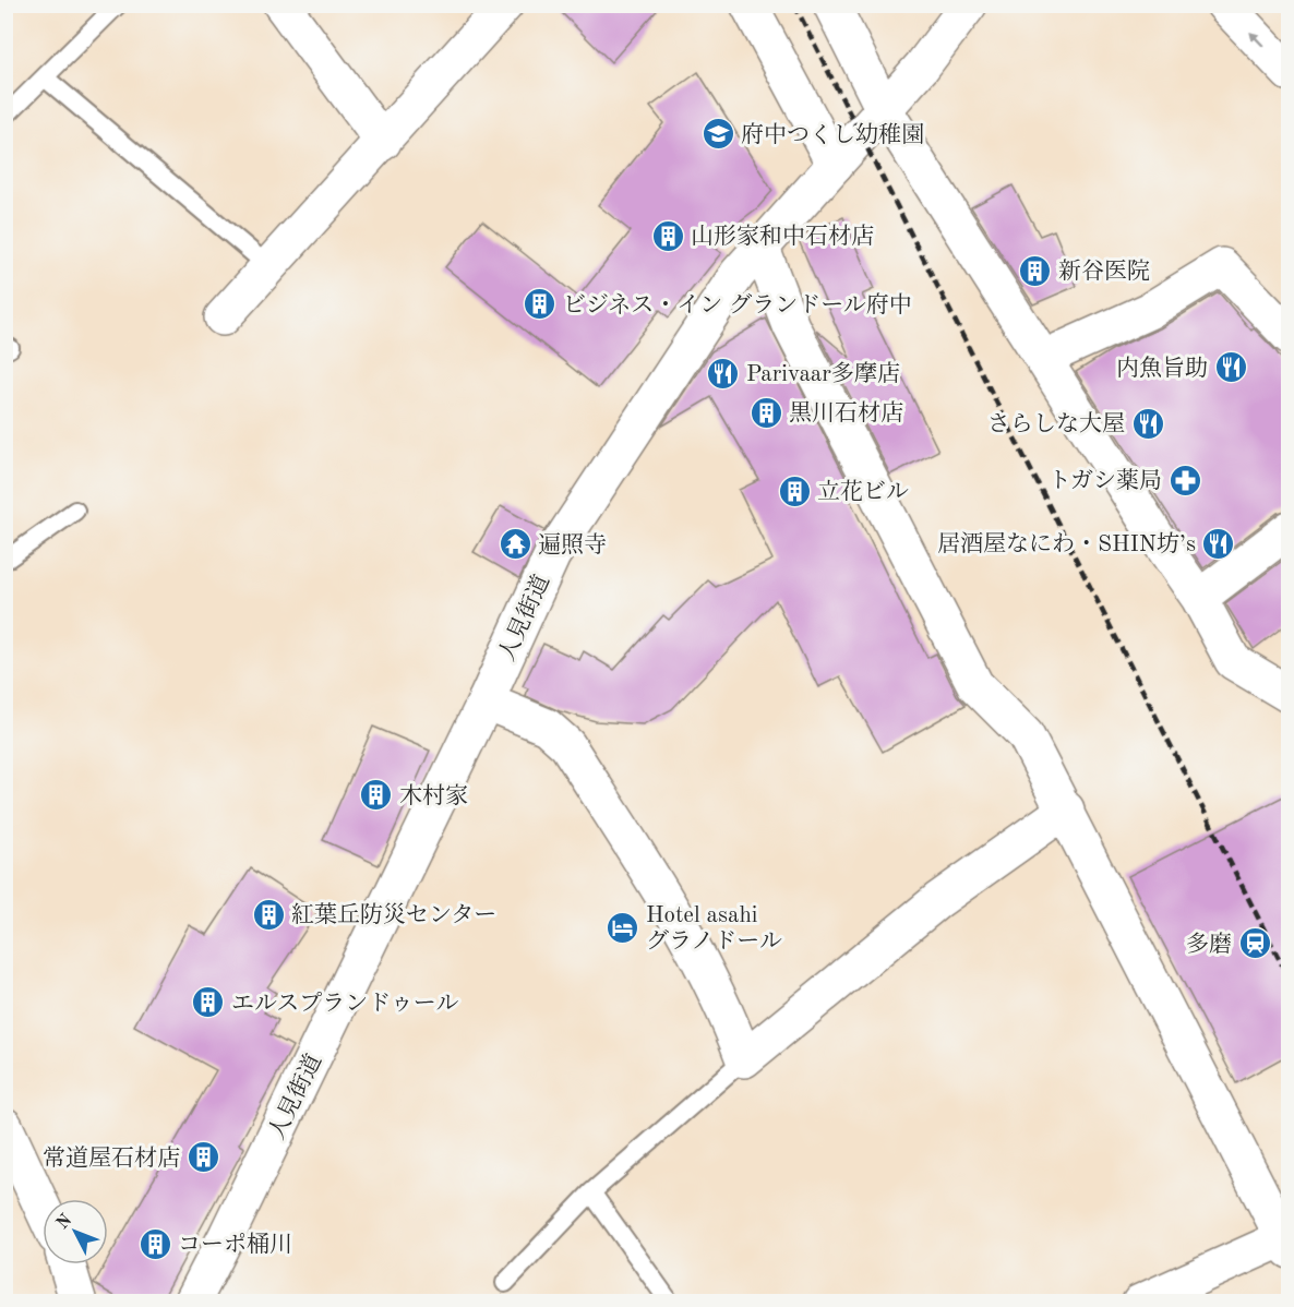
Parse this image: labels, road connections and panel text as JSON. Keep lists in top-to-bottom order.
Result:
{
  "streets": {
    "street": ["人見街道"]
  },
  "places": {
    "school or university": ["府中つくし幼稚園"],
    "building": [
      "山形家和中石材店",
      "新谷医院",
      "ビジネス・イン グランドール府中",
      "黒川石材店",
      "立花ビル",
      "木村家",
      "紅葉丘防災センター",
      "エルスプランドゥール",
      "常道屋石材店",
      "コーポ桶川"
    ],
    "restaurant": [
      "内魚旨助",
      "Parivaar多摩店",
      "さらしな大屋",
      "居酒屋なにわ・SHIN坊’s"
    ],
    "pharmacy": ["トガシ薬局"],
    "temple": ["遍照寺"],
    "hotel": ["Hotel asahi グラノドール"],
    "station": ["多磨"]
  },
  "north": "top left"
}
